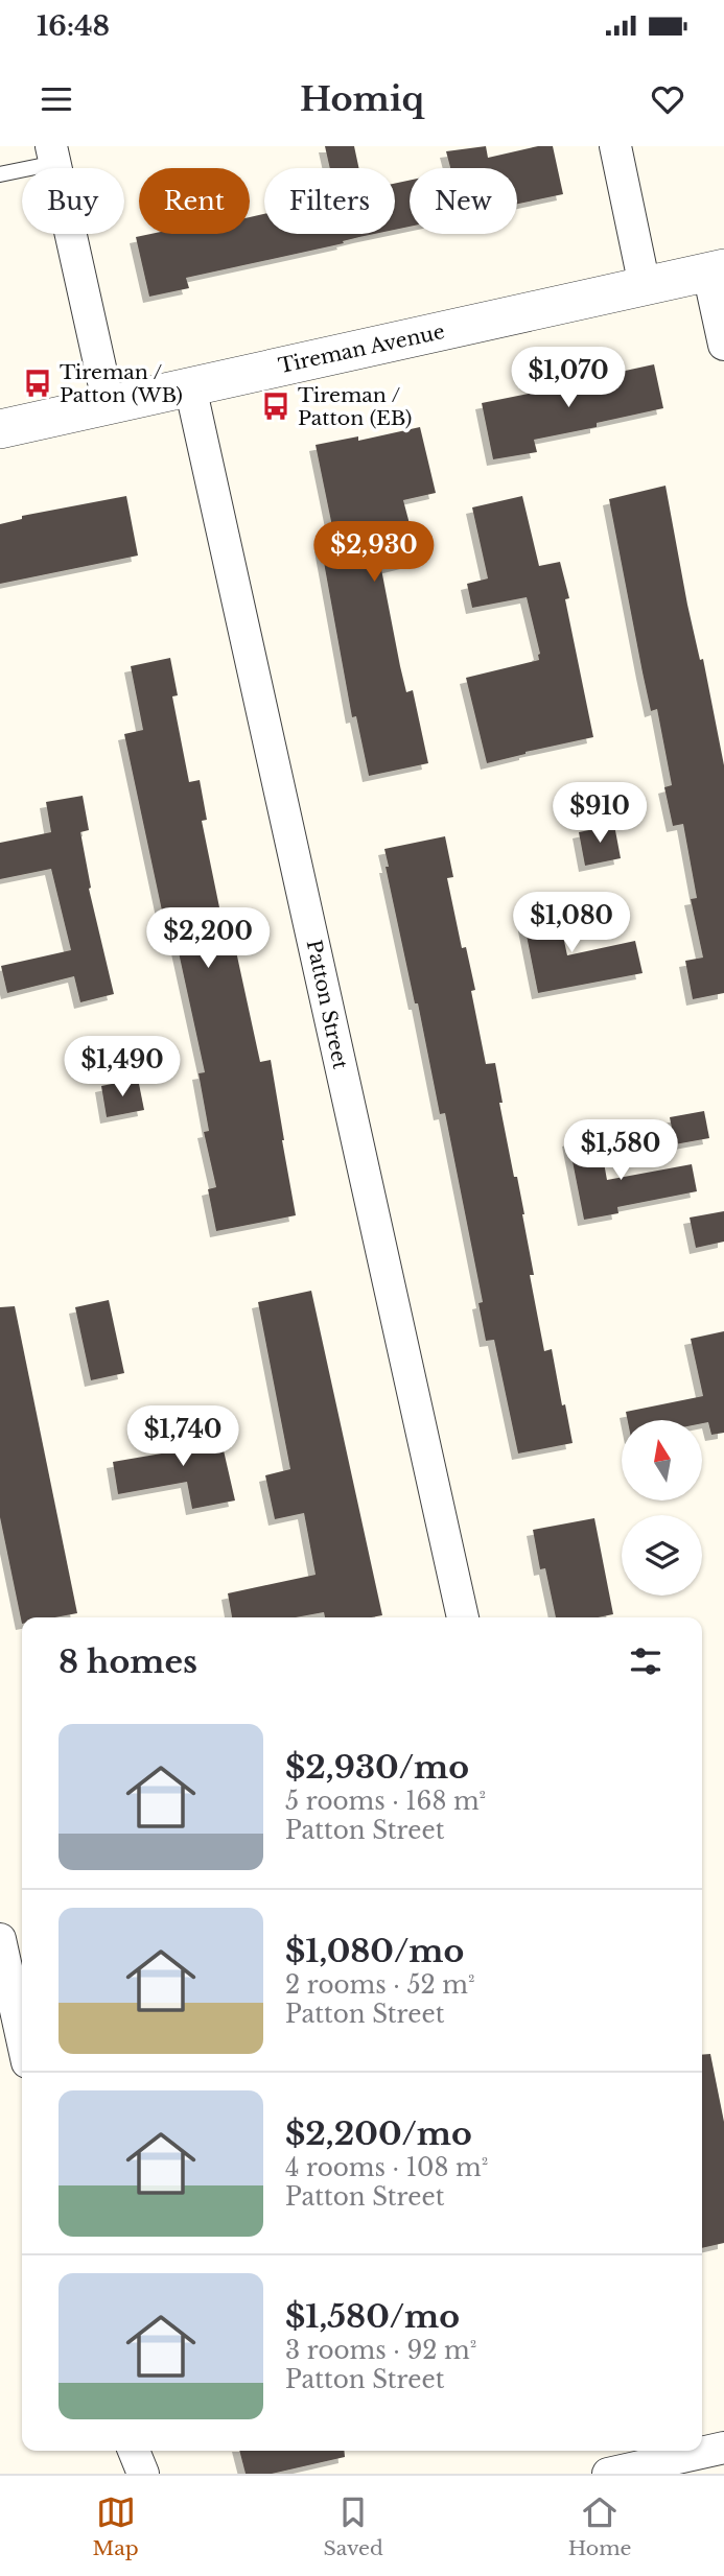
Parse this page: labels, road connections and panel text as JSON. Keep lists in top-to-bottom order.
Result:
{
  "streets": {
    "street": ["Tireman Avenue", "Patton Street"]
  },
  "crossings": [
    ["Tireman Avenue", "Patton Street"]
  ],
  "places": {
    "bus stop": ["Tireman / Patton (WB)", "Tireman / Patton (EB)"]
  },
  "north": "top",
  "page": {
    "status": "16:48",
    "header": "Homiq",
    "chip": [
      "Buy",
      "Rent",
      "Filters",
      "New"
    ],
    "price": [
      "$1,070",
      "$2,930",
      "$910",
      "$1,080",
      "$2,200",
      "$1,490",
      "$1,580",
      "$1,740"
    ],
    "heading": "8 homes",
    "list": [
      {
        "name": "$2,930/mo",
        "note": "5 rooms · 168 m² · Patton Street"
      },
      {
        "name": "$1,080/mo",
        "note": "2 rooms · 52 m² · Patton Street"
      },
      {
        "name": "$2,200/mo",
        "note": "4 rooms · 108 m² · Patton Street"
      },
      {
        "name": "$1,580/mo",
        "note": "3 rooms · 92 m² · Patton Street"
      }
    ],
    "tabs": ["Map", "Saved", "Home"]
  }
}
